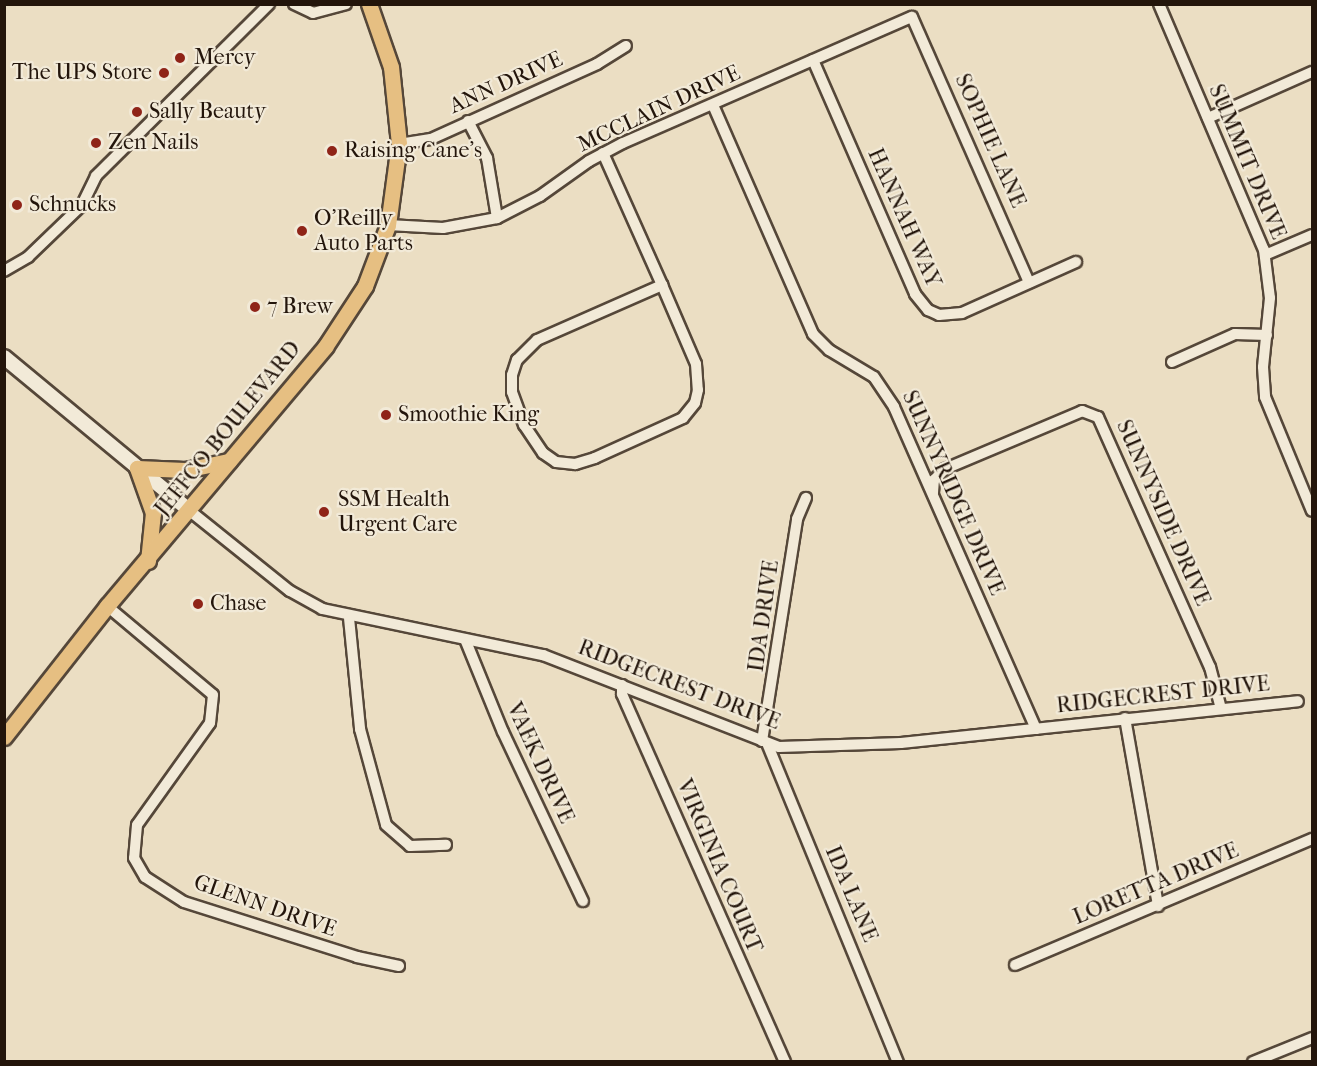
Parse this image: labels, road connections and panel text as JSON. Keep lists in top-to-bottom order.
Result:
{
  "streets": {
    "main road": ["JEFFCO BOULEVARD"],
    "street": [
      "ANN DRIVE",
      "MCCLAIN DRIVE",
      "SOPHIE LANE",
      "SUMMIT DRIVE",
      "HANNAH WAY",
      "SUNNYRIDGE DRIVE",
      "SUNNYSIDE DRIVE",
      "IDA DRIVE",
      "RIDGECREST DRIVE",
      "VAEK DRIVE",
      "VIRGINIA COURT",
      "LORETTA DRIVE",
      "IDA LANE",
      "GLENN DRIVE"
    ]
  },
  "crossings": [
    ["ANN DRIVE", "JEFFCO BOULEVARD"],
    ["MCCLAIN DRIVE", "SOPHIE LANE"],
    ["MCCLAIN DRIVE", "HANNAH WAY"],
    ["MCCLAIN DRIVE", "JEFFCO BOULEVARD"],
    ["MCCLAIN DRIVE", "SUNNYRIDGE DRIVE"],
    ["SOPHIE LANE", "HANNAH WAY"],
    ["JEFFCO BOULEVARD", "RIDGECREST DRIVE"],
    ["JEFFCO BOULEVARD", "GLENN DRIVE"],
    ["SUNNYRIDGE DRIVE", "SUNNYSIDE DRIVE"],
    ["SUNNYRIDGE DRIVE", "RIDGECREST DRIVE"],
    ["SUNNYSIDE DRIVE", "RIDGECREST DRIVE"],
    ["IDA DRIVE", "RIDGECREST DRIVE"],
    ["IDA DRIVE", "IDA LANE"],
    ["RIDGECREST DRIVE", "VAEK DRIVE"],
    ["RIDGECREST DRIVE", "VIRGINIA COURT"],
    ["RIDGECREST DRIVE", "IDA LANE"]
  ],
  "places": [
    "Mercy",
    "The UPS Store",
    "Sally Beauty",
    "Zen Nails",
    "Raising Cane's",
    "Schnucks",
    "O'Reilly Auto Parts",
    "7 Brew",
    "Smoothie King",
    "SSM Health Urgent Care",
    "Chase"
  ]
}
